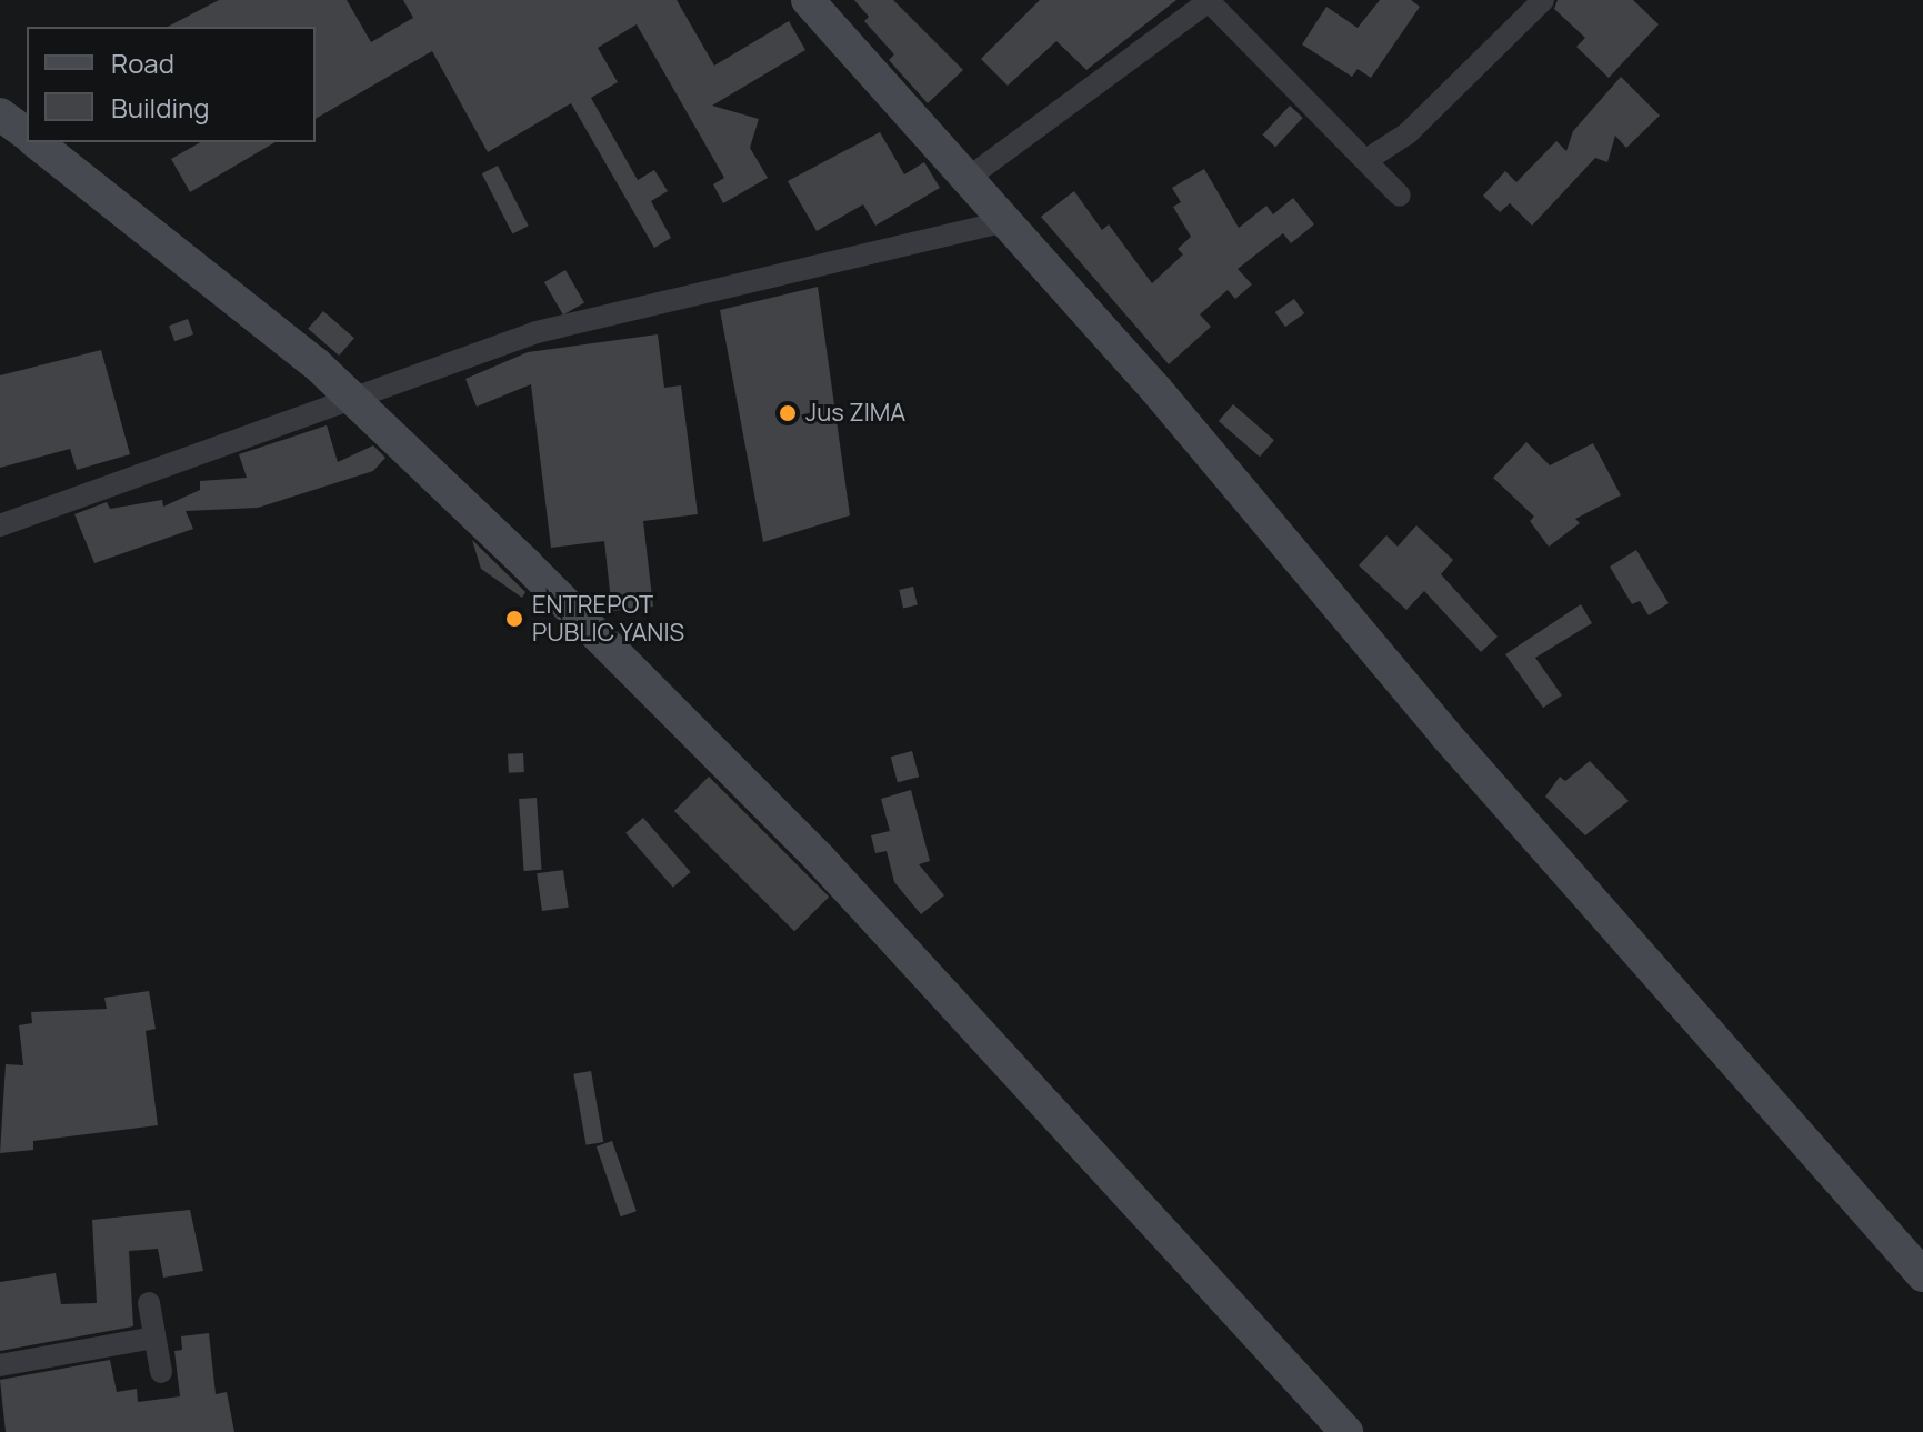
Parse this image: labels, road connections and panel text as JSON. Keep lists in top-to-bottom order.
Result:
{
  "places": ["Jus ZIMA", "ENTREPOT PUBLIC YANIS"],
  "legend": ["Road", "Building"]
}
